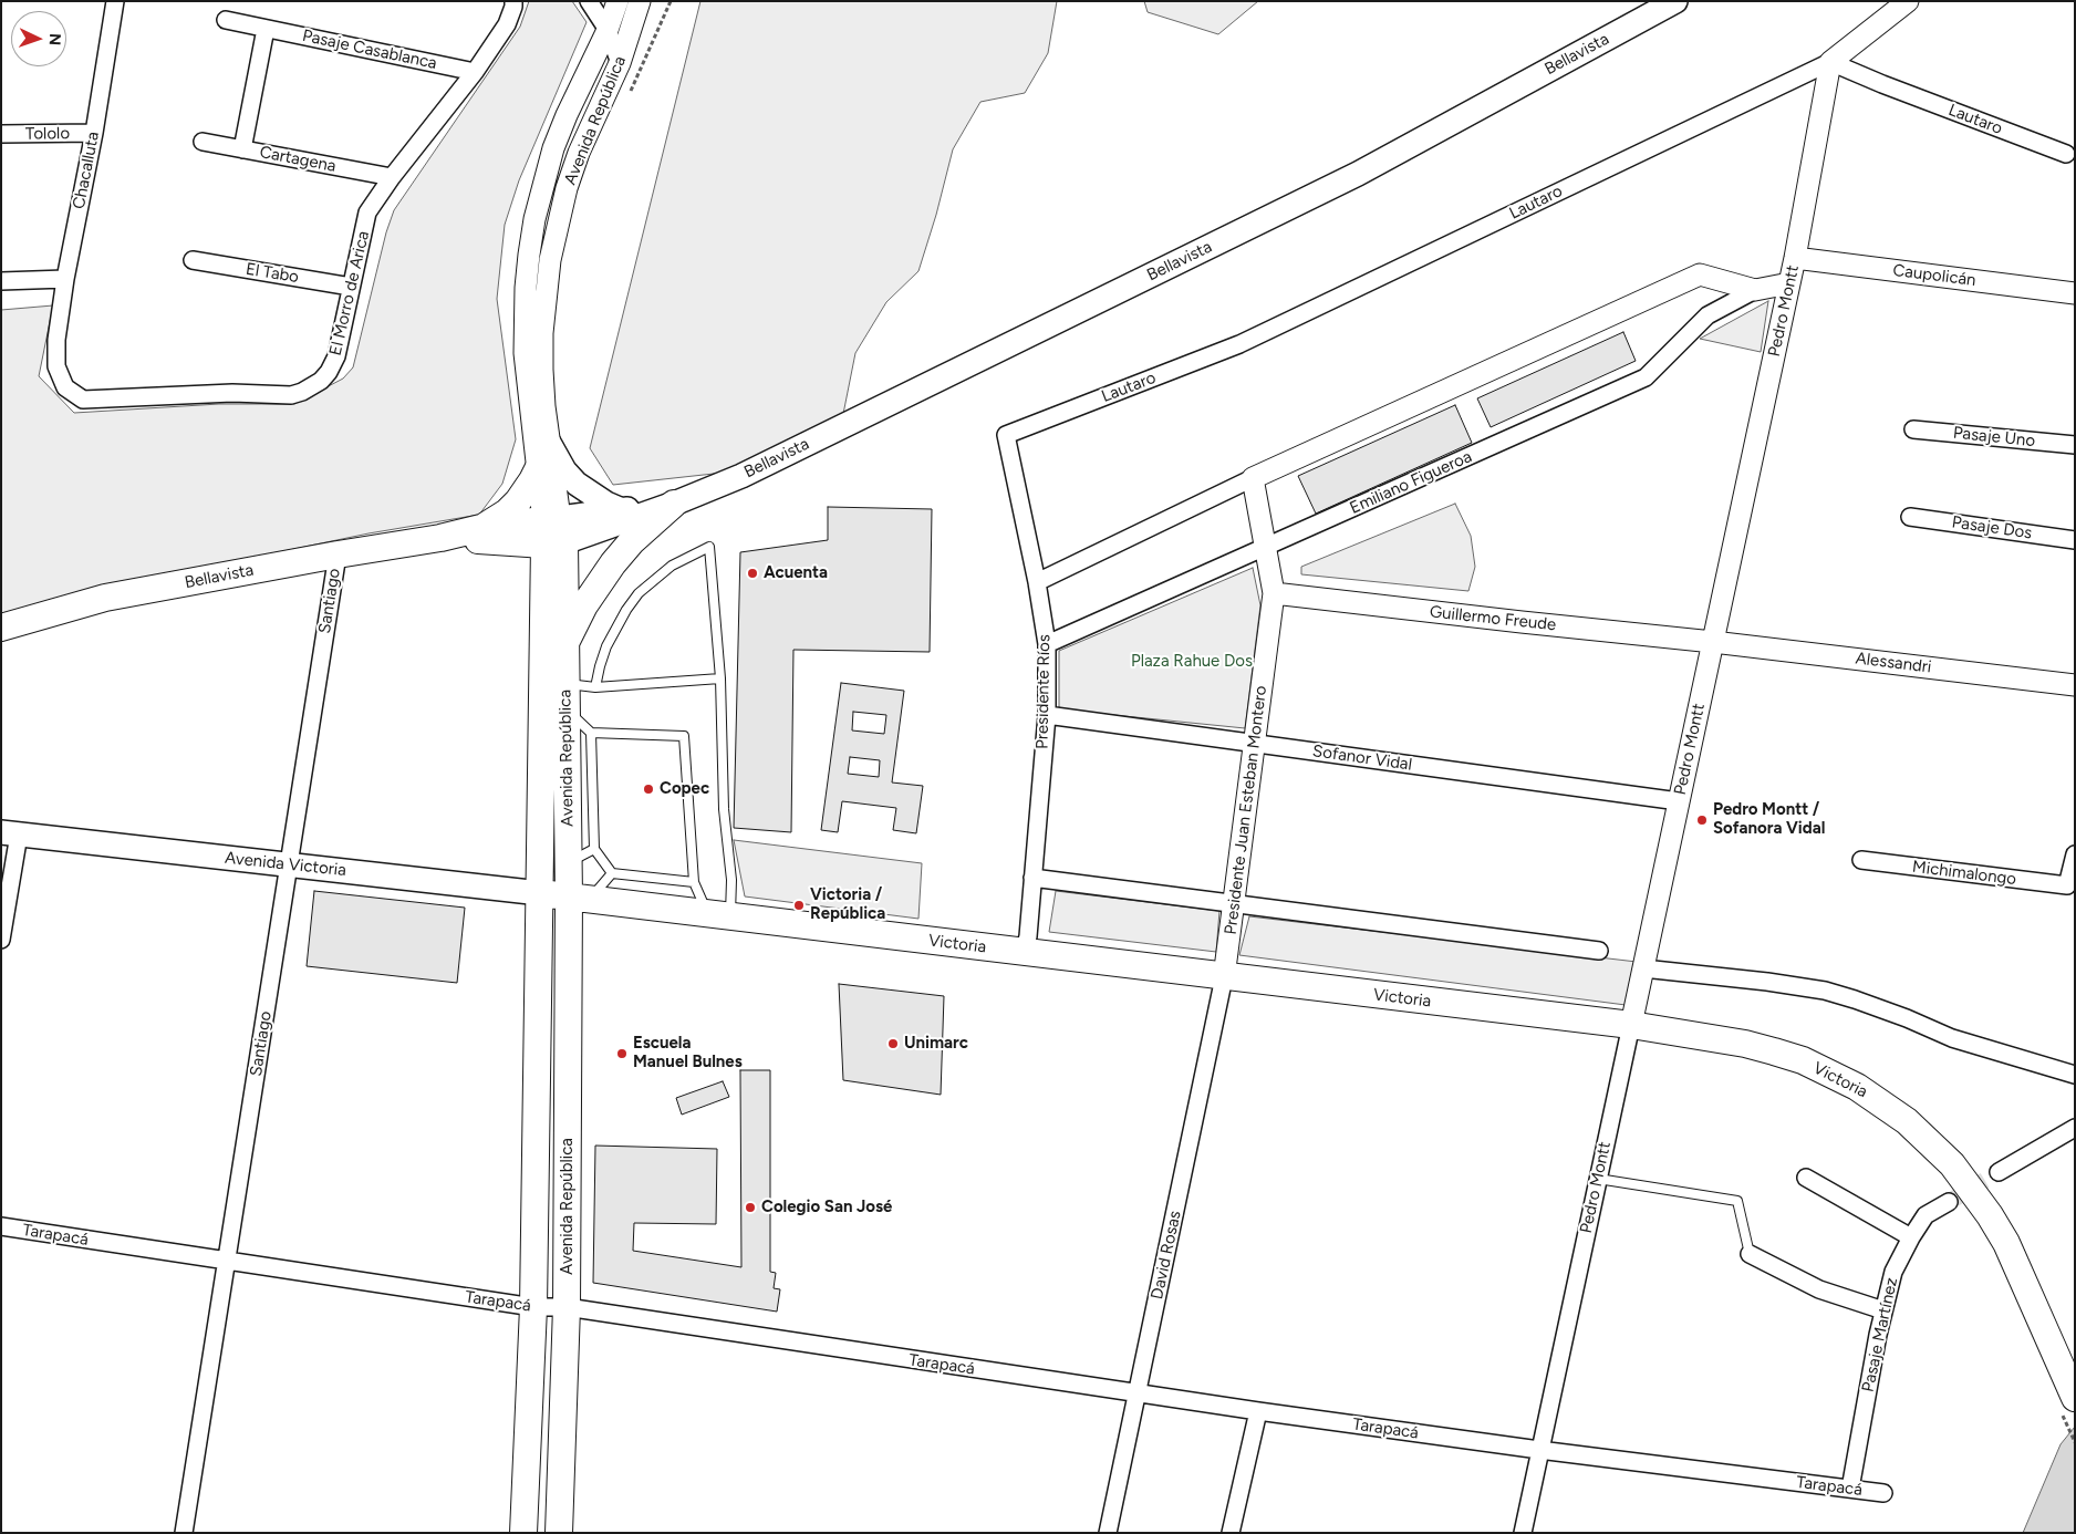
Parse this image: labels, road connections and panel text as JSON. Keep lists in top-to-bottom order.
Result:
{
  "streets": {
    "main road": [
      "Bellavista",
      "Avenida República",
      "Avenida Victoria",
      "Victoria"
    ],
    "street": [
      "Pasaje Casablanca",
      "Lautaro",
      "Tololo",
      "Cartagena",
      "Chacalluta",
      "El Tabo",
      "Caupolicán",
      "El Morro de Arica",
      "Pedro Montt",
      "Pasaje Uno",
      "Emiliano Figueroa",
      "Pasaje Dos",
      "Santiago",
      "Guillermo Freude",
      "Alessandri",
      "Presidente Ríos",
      "Sofanor Vidal",
      "Presidente Juan Esteban Montero",
      "Michimalongo",
      "Tarapacá",
      "David Rosas",
      "Pasaje Martínez"
    ]
  },
  "crossings": [
    ["Pasaje Casablanca", "El Morro de Arica"],
    ["Bellavista", "Avenida República"],
    ["Bellavista", "Santiago"],
    ["Lautaro", "Pedro Montt"],
    ["Lautaro", "Presidente Ríos"],
    ["Avenida República", "Avenida Victoria"],
    ["Avenida República", "Victoria"],
    ["Avenida República", "Tarapacá"],
    ["Tololo", "Chacalluta"],
    ["Cartagena", "El Morro de Arica"],
    ["Chacalluta", "El Morro de Arica"],
    ["El Tabo", "El Morro de Arica"],
    ["Caupolicán", "Pedro Montt"],
    ["Pedro Montt", "Emiliano Figueroa"],
    ["Pedro Montt", "Guillermo Freude"],
    ["Pedro Montt", "Alessandri"],
    ["Pedro Montt", "Sofanor Vidal"],
    ["Pedro Montt", "Victoria"],
    ["Pedro Montt", "Tarapacá"],
    ["Emiliano Figueroa", "Presidente Ríos"],
    ["Emiliano Figueroa", "Presidente Juan Esteban Montero"],
    ["Santiago", "Avenida Victoria"],
    ["Santiago", "Tarapacá"],
    ["Guillermo Freude", "Alessandri"],
    ["Guillermo Freude", "Presidente Juan Esteban Montero"],
    ["Presidente Ríos", "Sofanor Vidal"],
    ["Presidente Ríos", "Victoria"],
    ["Sofanor Vidal", "Presidente Juan Esteban Montero"],
    ["Presidente Juan Esteban Montero", "Victoria"],
    ["Presidente Juan Esteban Montero", "David Rosas"],
    ["Avenida Victoria", "Victoria"],
    ["Victoria", "David Rosas"],
    ["Tarapacá", "David Rosas"],
    ["Tarapacá", "Pasaje Martínez"]
  ],
  "parks": ["Plaza Rahue Dos"],
  "places": [
    "Acuenta",
    "Copec",
    "Pedro Montt / Sofanora Vidal",
    "Victoria / República",
    "Unimarc",
    "Escuela Manuel Bulnes",
    "Colegio San José"
  ],
  "north": "right"
}
